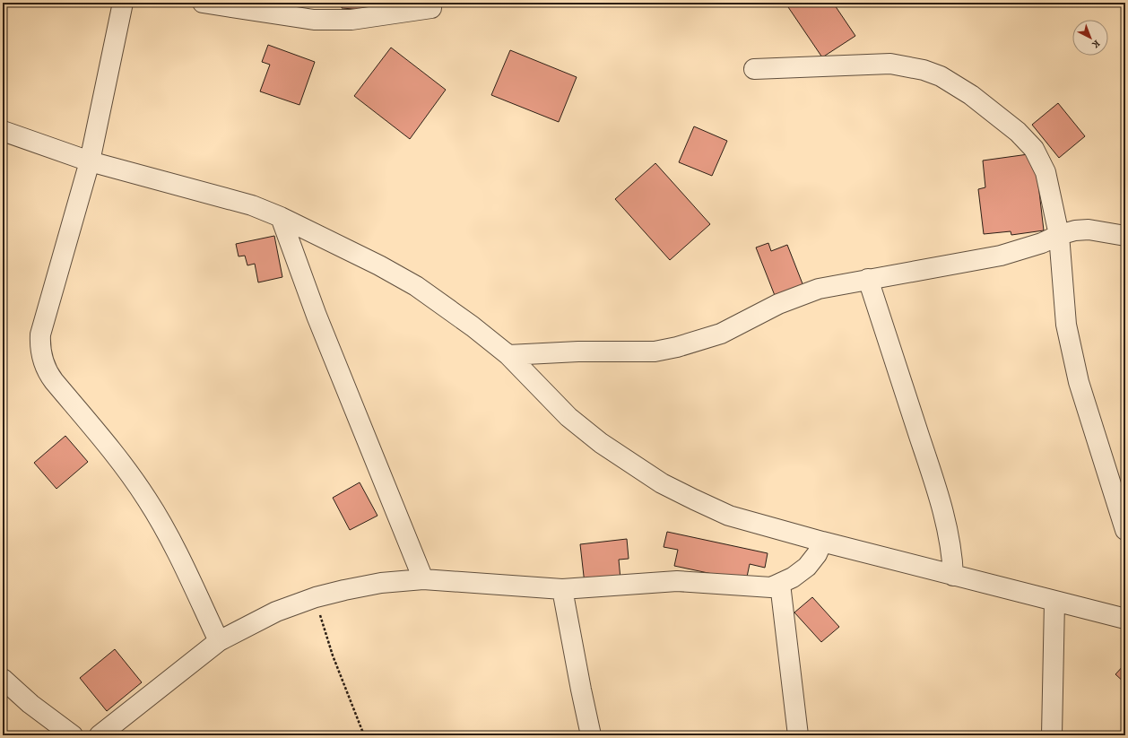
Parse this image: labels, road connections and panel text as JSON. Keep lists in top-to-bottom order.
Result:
{
  "north": "bottom right"
}
